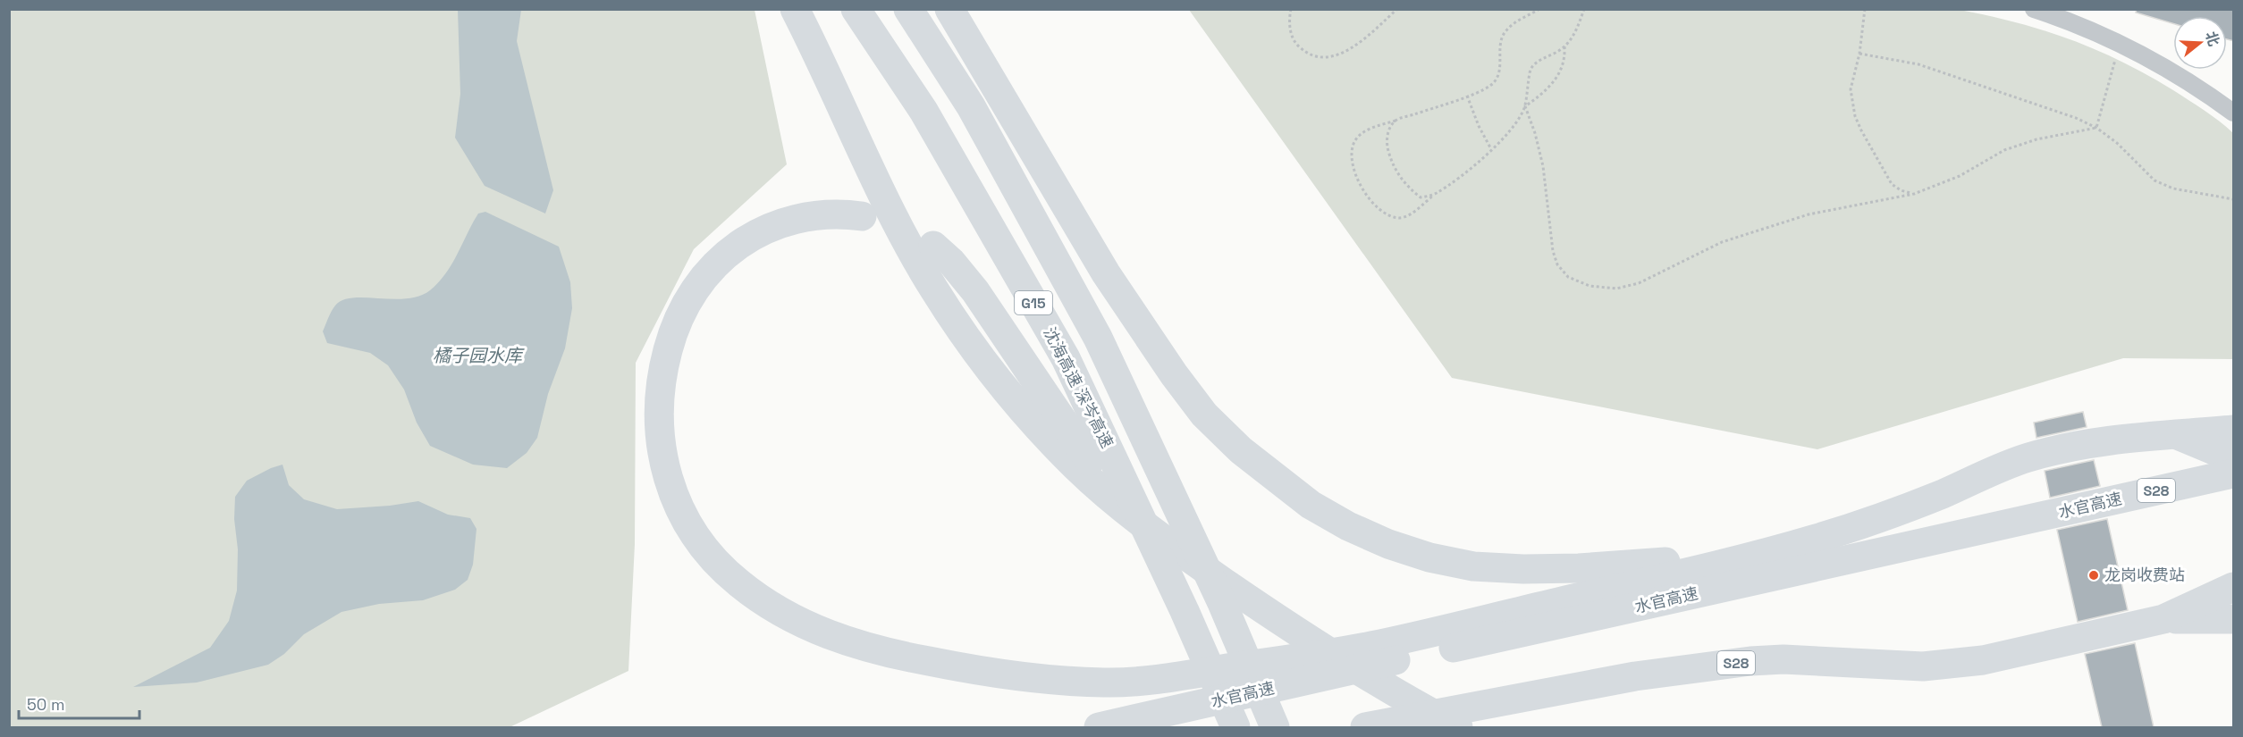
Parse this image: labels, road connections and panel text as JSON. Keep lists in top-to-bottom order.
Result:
{
  "streets": {
    "highway": [
      "G15",
      "沈海高速 深岑高速",
      "S28",
      "水官高速"
    ]
  },
  "water": ["橘子园水库"],
  "places": ["龙岗收费站"],
  "scale_bar": "50 m",
  "north": "right"
}
